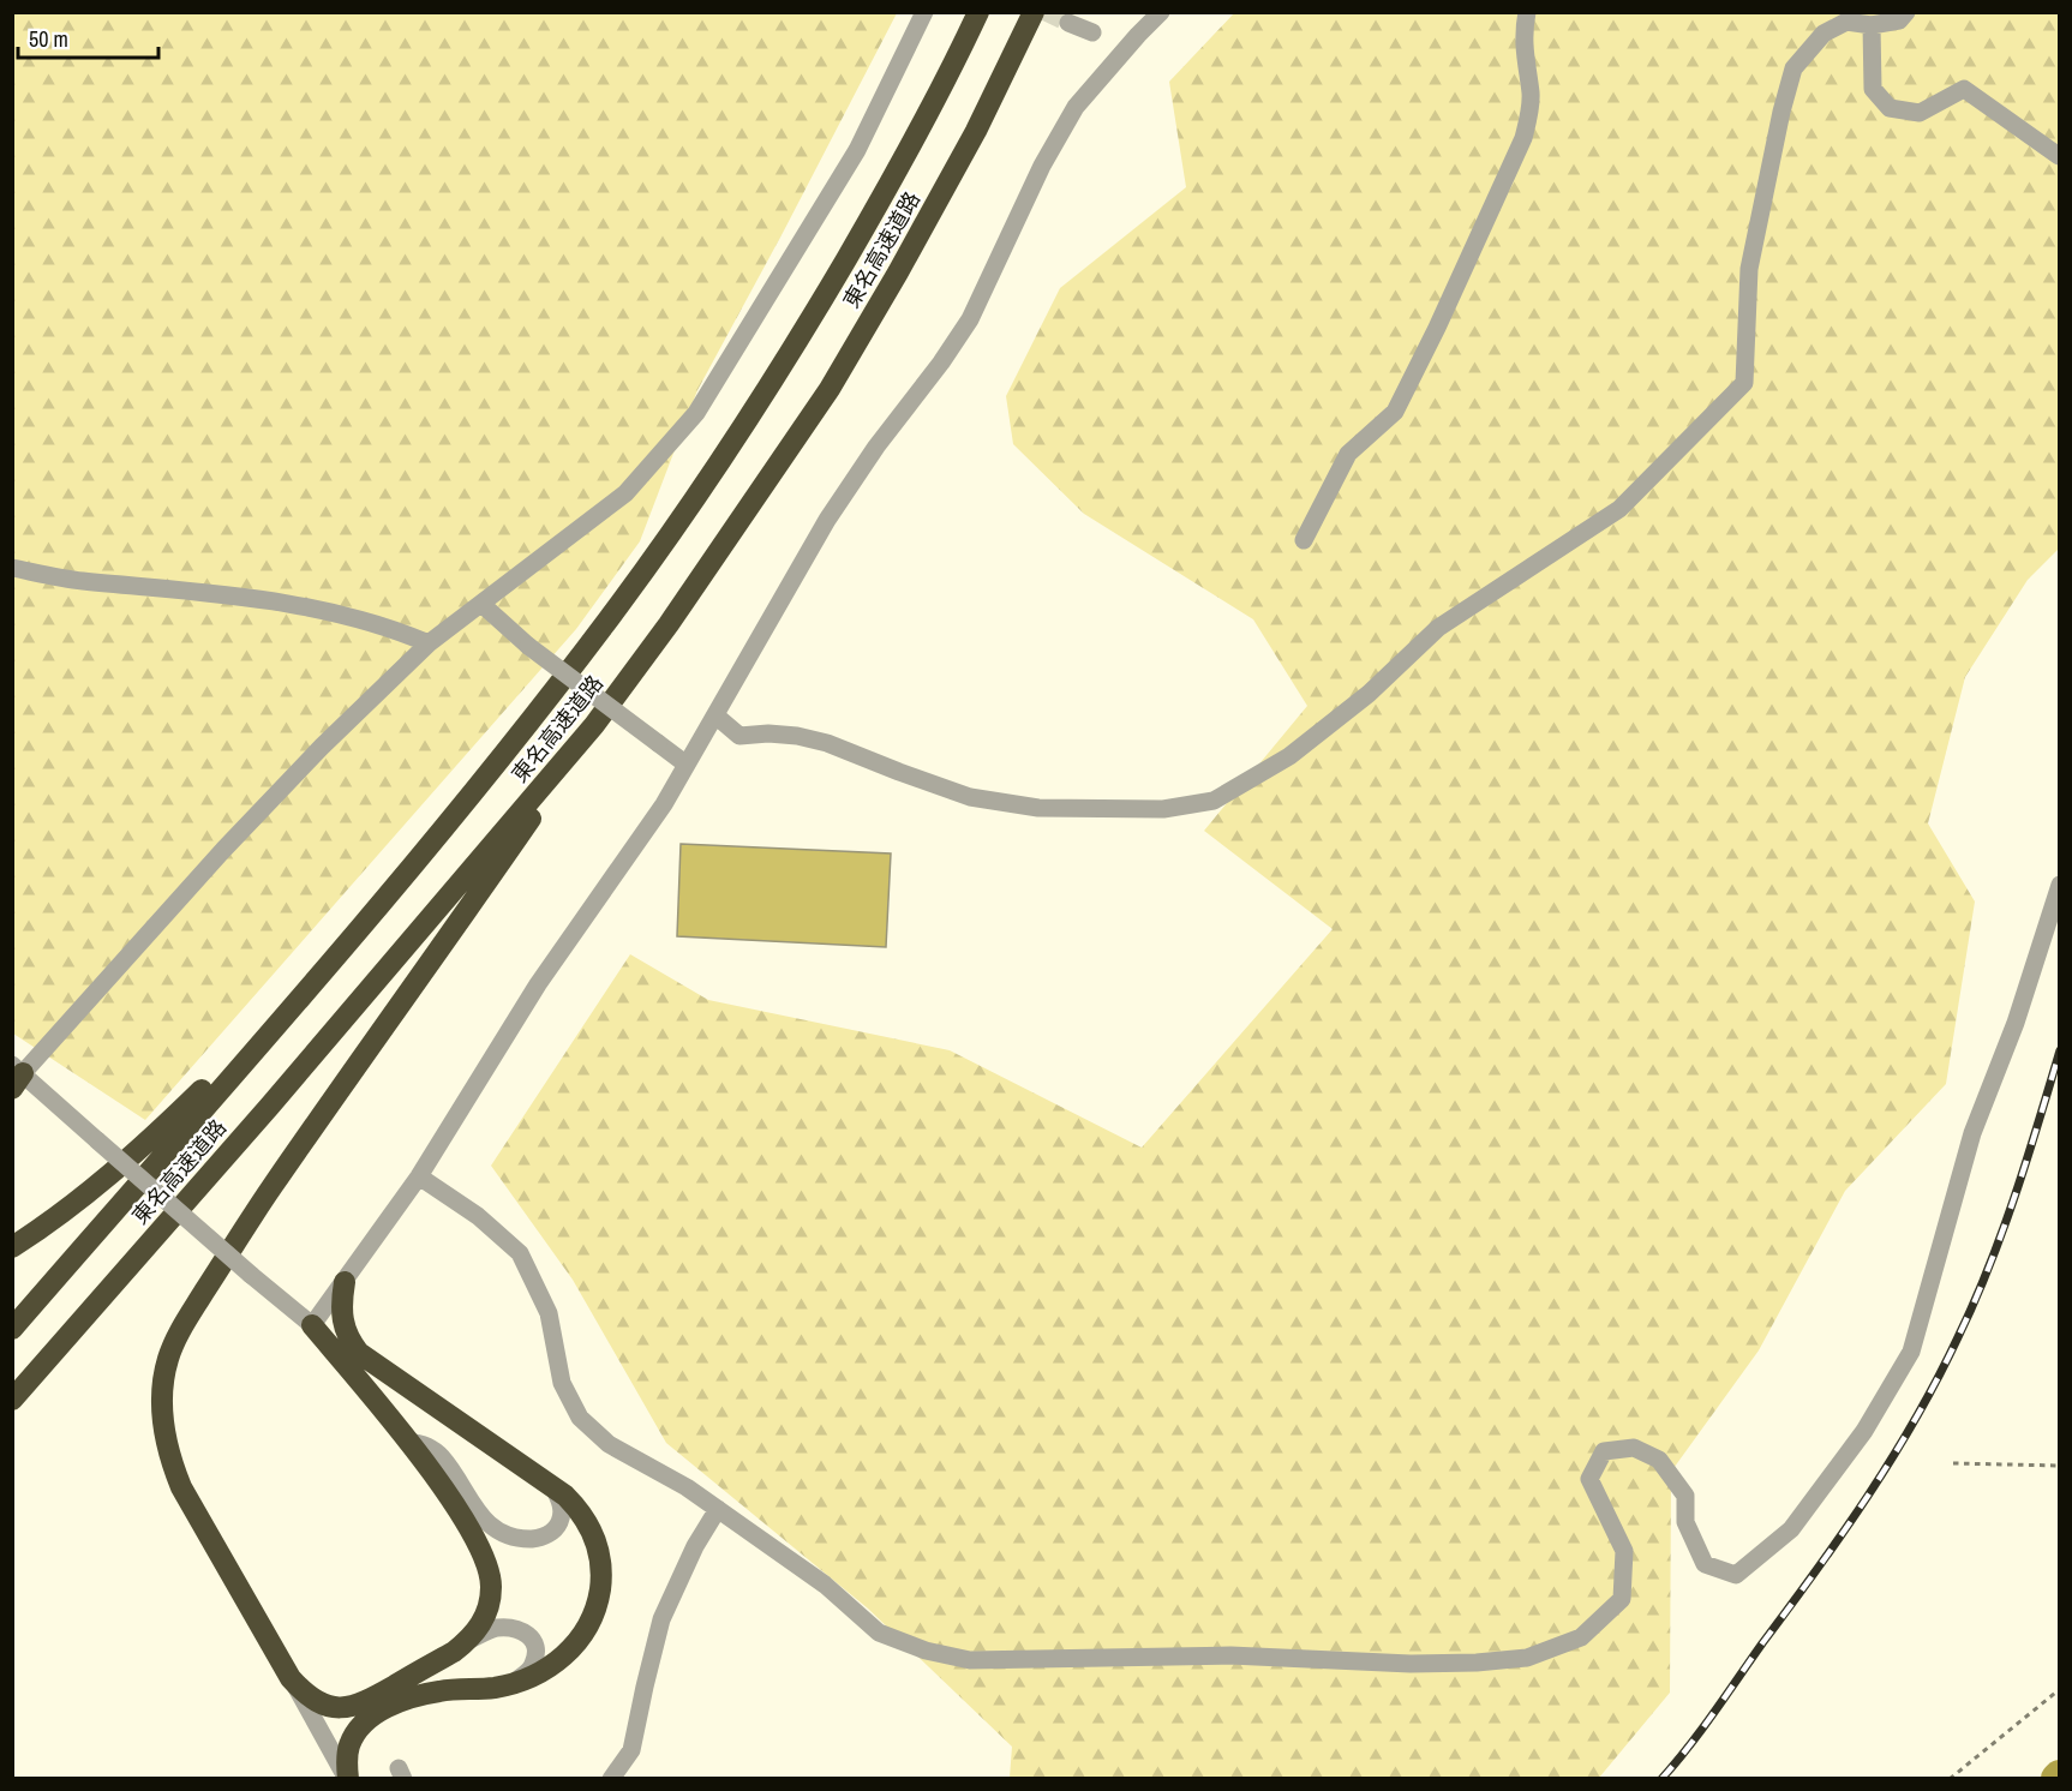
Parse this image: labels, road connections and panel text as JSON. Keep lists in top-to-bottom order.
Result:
{
  "streets": {
    "highway": ["東名高速道路"]
  },
  "scale_bar": "50 m"
}
